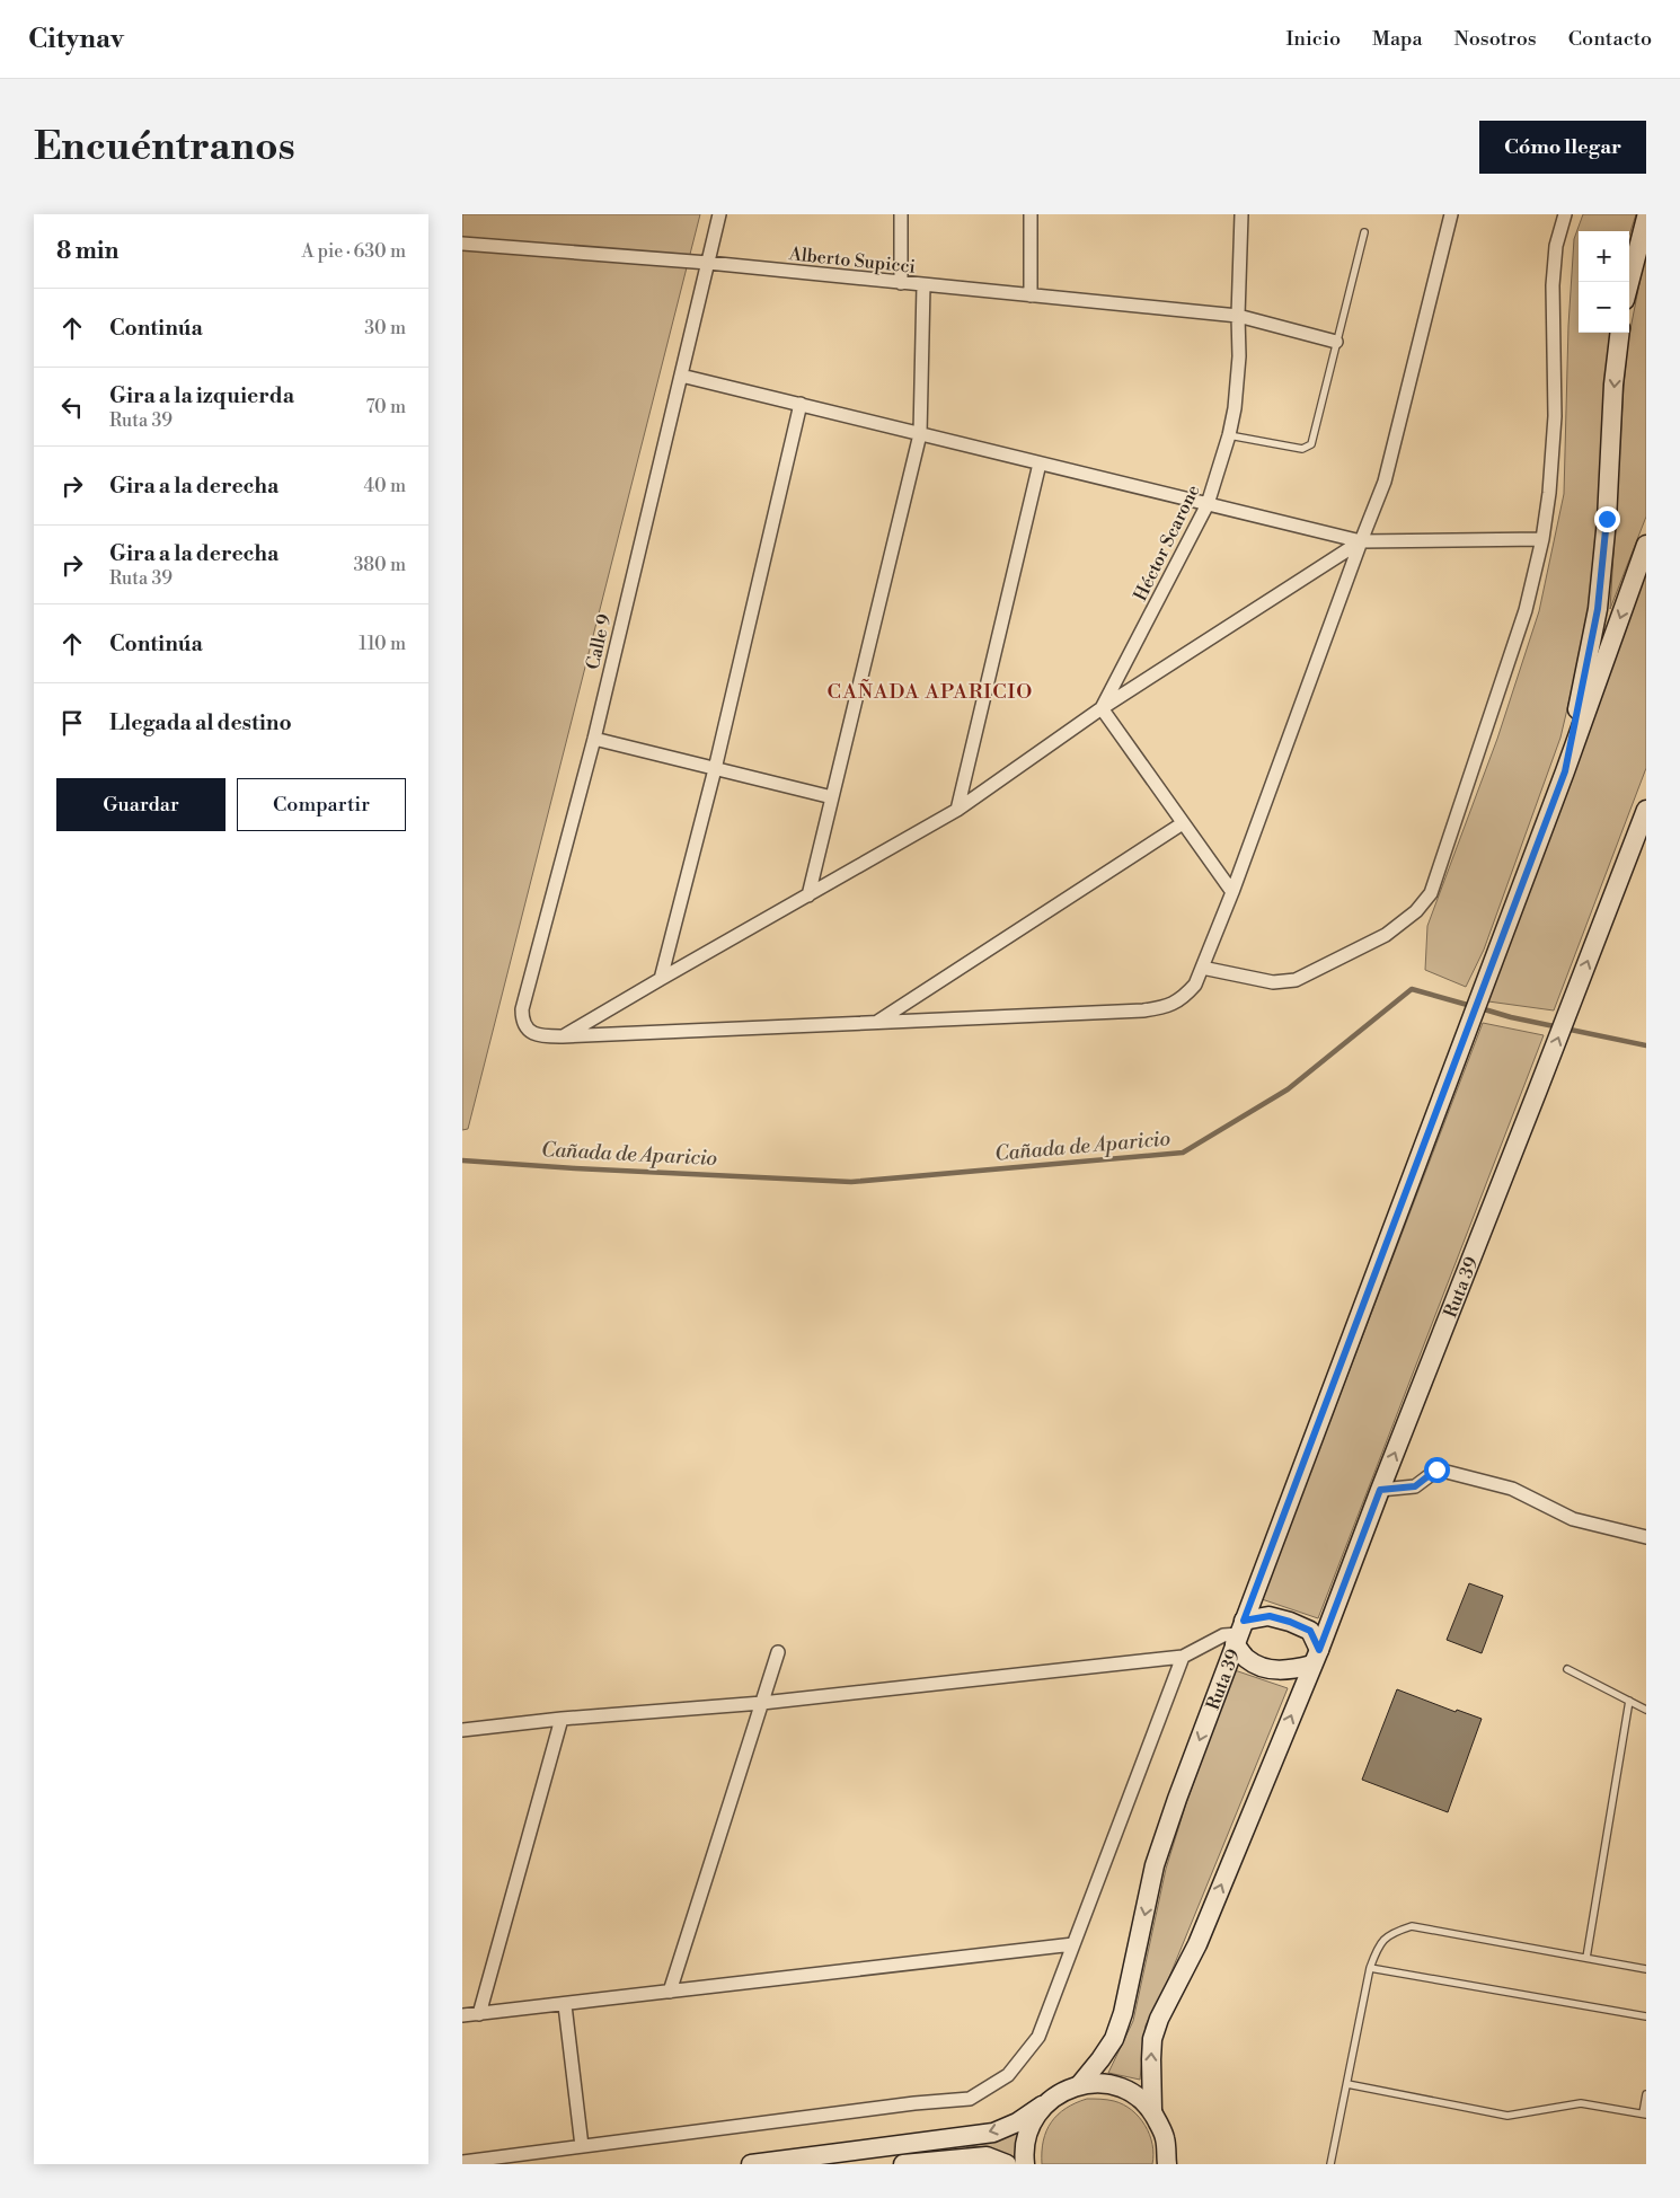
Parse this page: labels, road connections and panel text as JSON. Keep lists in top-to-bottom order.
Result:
{
  "streets": {
    "main road": ["Ruta 39"],
    "street": ["Alberto Supicci", "Héctor Scarone", "Calle 9"]
  },
  "crossings": [
    ["Alberto Supicci", "Héctor Scarone"],
    ["Alberto Supicci", "Calle 9"]
  ],
  "districts": ["CAÑADA APARICIO"],
  "water": ["Cañada de Aparicio"],
  "page": {
    "header": "Citynav",
    "nav": [
      "Inicio",
      "Mapa",
      "Nosotros",
      "Contacto"
    ],
    "buttons": [
      "Cómo llegar",
      ["Guardar", "Compartir"]
    ],
    "title": "Encuéntranos",
    "heading": ["8 min", "A pie · 630 m"],
    "map_buttons": ["+", "−"],
    "list": [
      ["Continúa", "30 m"],
      ["Gira a la izquierda", "Ruta 39", "70 m"],
      ["Gira a la derecha", "40 m"],
      ["Gira a la derecha", "Ruta 39", "380 m"],
      ["Continúa", "110 m"],
      "Llegada al destino"
    ]
  }
}
